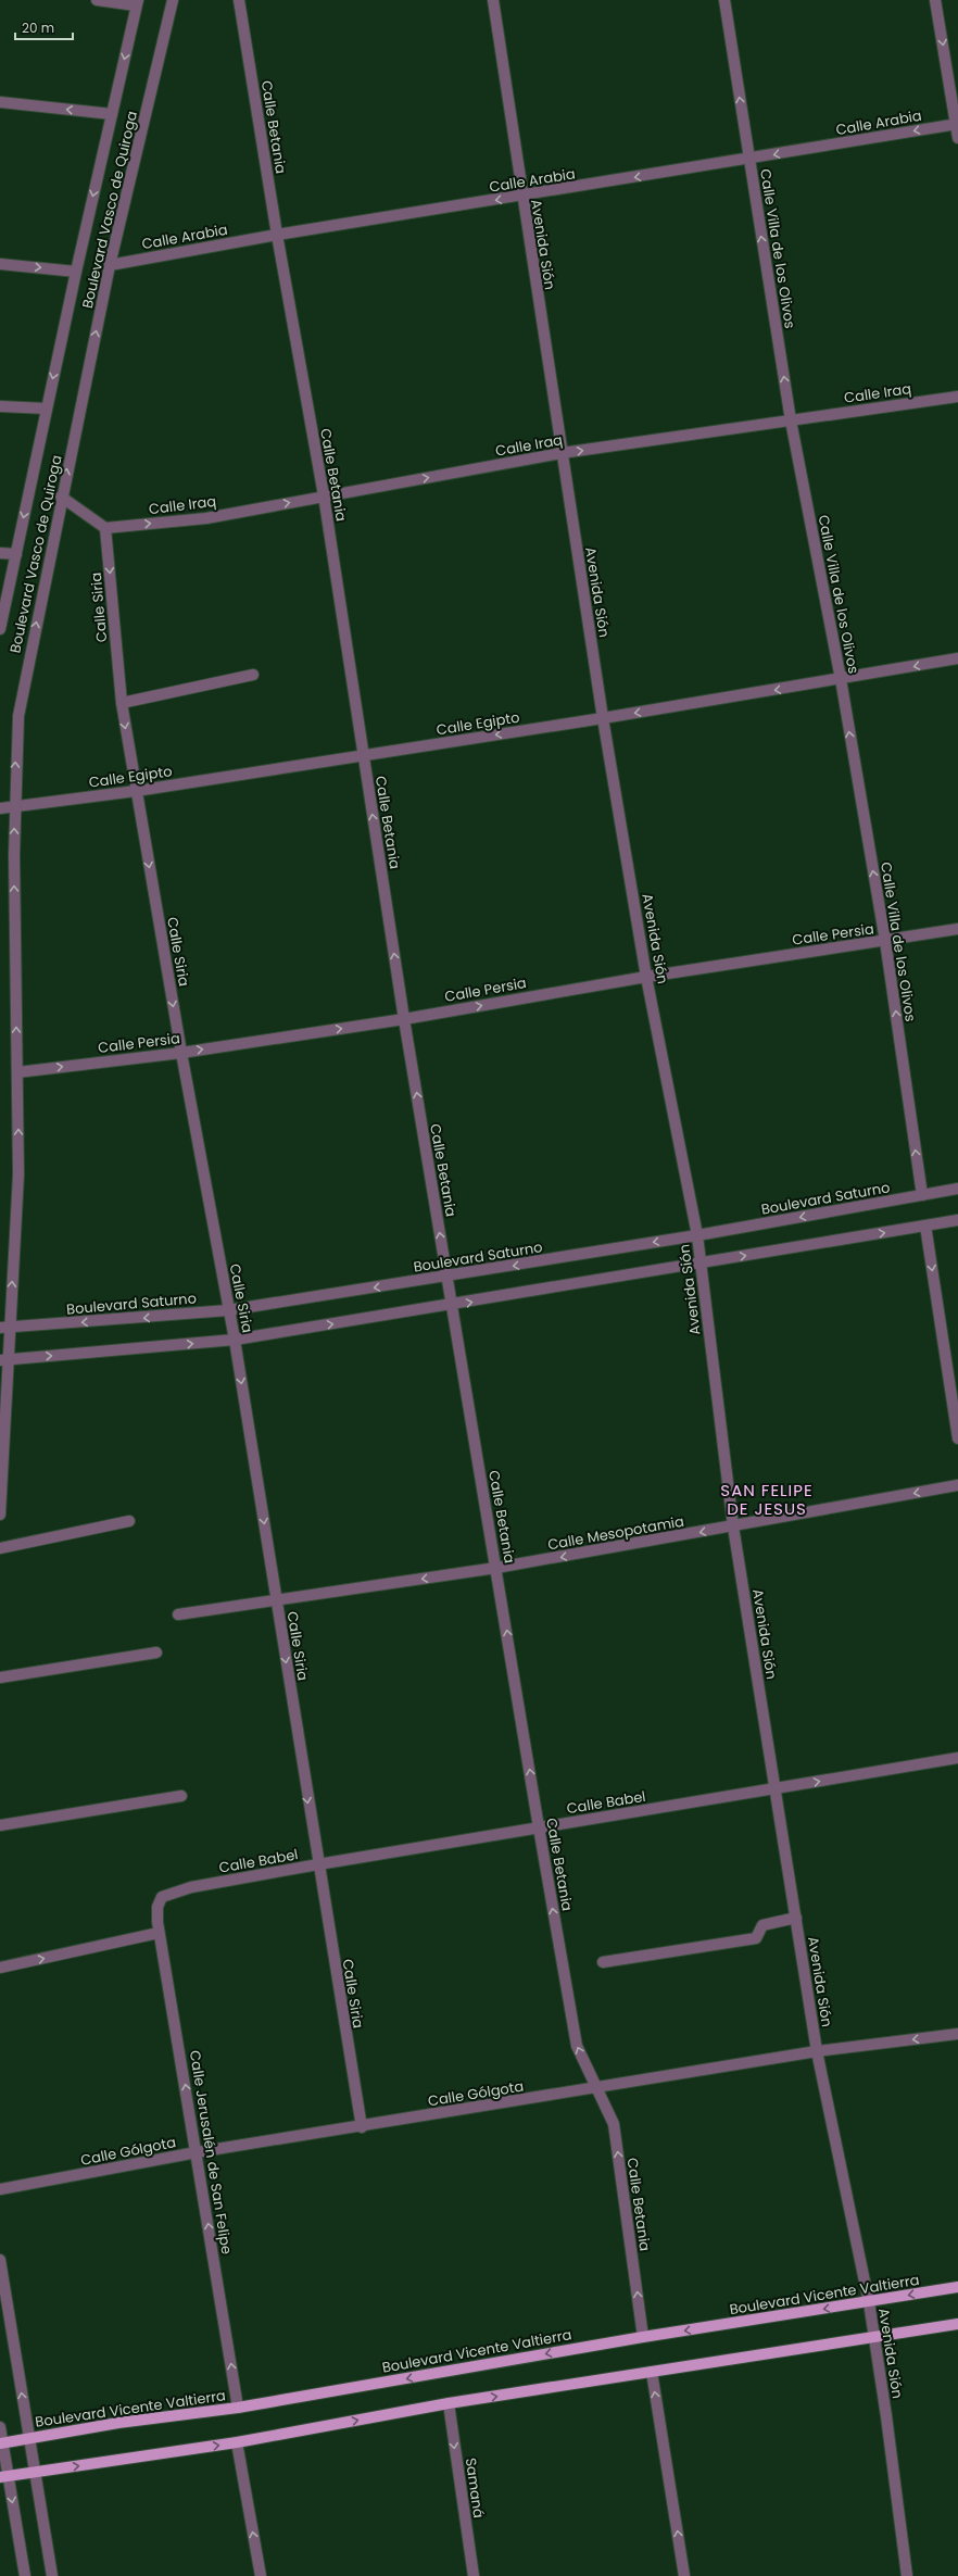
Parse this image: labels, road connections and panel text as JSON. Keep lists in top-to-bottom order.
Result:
{
  "streets": {
    "main road": ["Boulevard Vicente Valtierra"],
    "street": [
      "Calle Arabia",
      "Calle Betania",
      "Boulevard Vasco de Quiroga",
      "Avenida Sión",
      "Calle Villa de los Olivos",
      "Calle Iraq",
      "Calle Siria",
      "Calle Egipto",
      "Calle Persia",
      "Boulevard Saturno",
      "Calle Mesopotamia",
      "Calle Babel",
      "Calle Gólgota",
      "Calle Jerusalén de San Felipe",
      "Samaná"
    ]
  },
  "crossings": [
    ["Calle Arabia", "Calle Betania"],
    ["Calle Arabia", "Boulevard Vasco de Quiroga"],
    ["Calle Arabia", "Avenida Sión"],
    ["Calle Arabia", "Calle Villa de los Olivos"],
    ["Calle Betania", "Calle Iraq"],
    ["Calle Betania", "Calle Egipto"],
    ["Calle Betania", "Calle Persia"],
    ["Calle Betania", "Boulevard Saturno"],
    ["Calle Betania", "Calle Mesopotamia"],
    ["Calle Betania", "Calle Babel"],
    ["Calle Betania", "Calle Gólgota"],
    ["Calle Betania", "Boulevard Vicente Valtierra"],
    ["Boulevard Vasco de Quiroga", "Calle Egipto"],
    ["Boulevard Vasco de Quiroga", "Calle Persia"],
    ["Boulevard Vasco de Quiroga", "Boulevard Saturno"],
    ["Avenida Sión", "Calle Iraq"],
    ["Avenida Sión", "Calle Egipto"],
    ["Avenida Sión", "Calle Persia"],
    ["Avenida Sión", "Boulevard Saturno"],
    ["Avenida Sión", "Calle Mesopotamia"],
    ["Avenida Sión", "Calle Babel"],
    ["Avenida Sión", "Calle Gólgota"],
    ["Avenida Sión", "Boulevard Vicente Valtierra"],
    ["Calle Villa de los Olivos", "Calle Iraq"],
    ["Calle Villa de los Olivos", "Calle Egipto"],
    ["Calle Villa de los Olivos", "Calle Persia"],
    ["Calle Villa de los Olivos", "Boulevard Saturno"],
    ["Calle Iraq", "Calle Siria"],
    ["Calle Siria", "Calle Egipto"],
    ["Calle Siria", "Calle Persia"],
    ["Calle Siria", "Boulevard Saturno"],
    ["Calle Siria", "Calle Mesopotamia"],
    ["Calle Siria", "Calle Babel"],
    ["Calle Siria", "Calle Gólgota"],
    ["Calle Babel", "Calle Jerusalén de San Felipe"],
    ["Calle Gólgota", "Calle Jerusalén de San Felipe"],
    ["Calle Jerusalén de San Felipe", "Boulevard Vicente Valtierra"]
  ],
  "one_way": [
    "Calle Arabia",
    "Calle Betania",
    "Calle Villa de los Olivos",
    "Calle Iraq",
    "Calle Siria",
    "Calle Egipto",
    "Calle Persia",
    "Calle Mesopotamia",
    "Calle Jerusalén de San Felipe",
    "Samaná"
  ],
  "districts": ["SAN FELIPE DE JESUS"],
  "scale_bar": "20 m"
}
